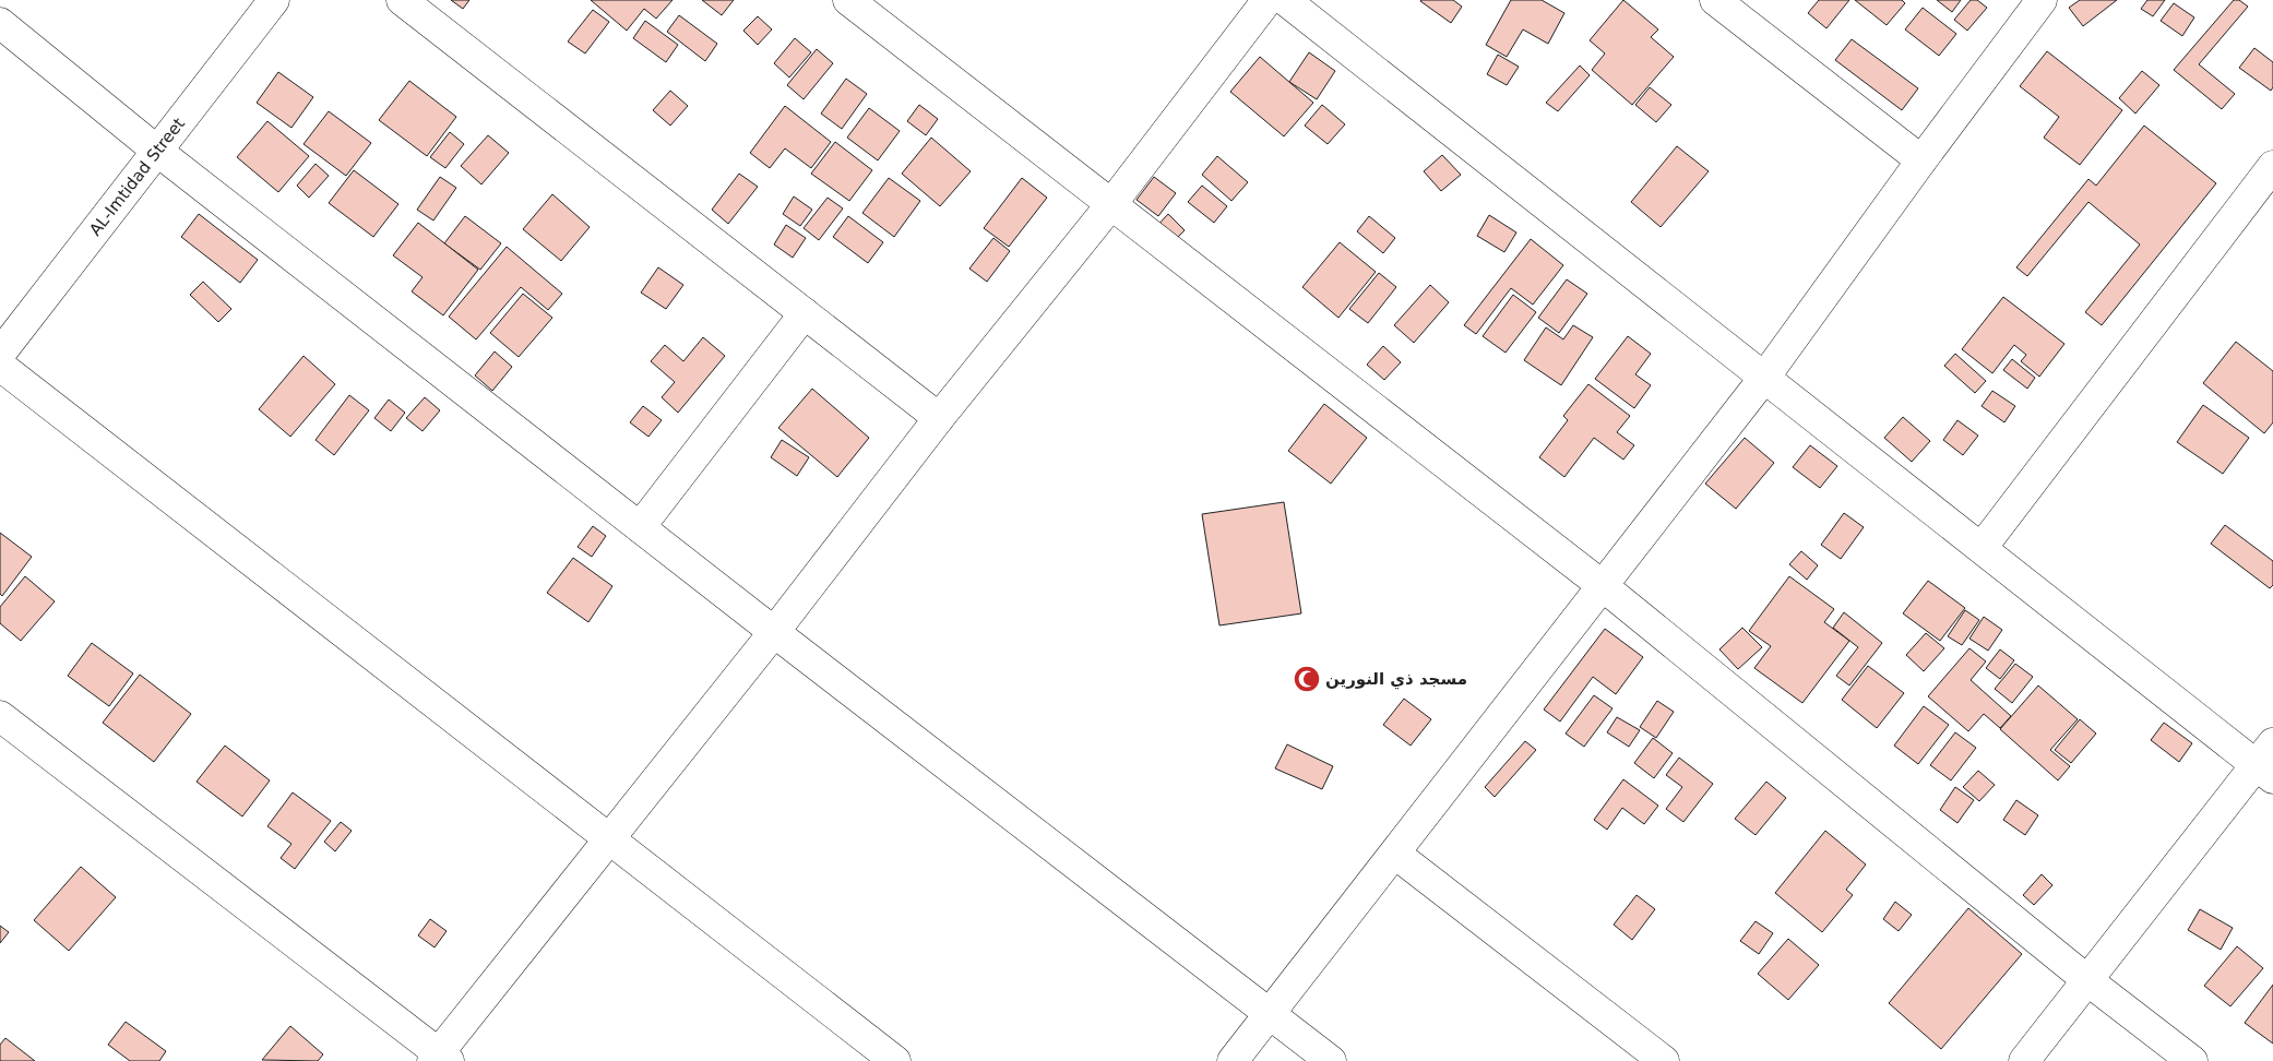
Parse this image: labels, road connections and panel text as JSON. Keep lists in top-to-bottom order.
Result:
{
  "streets": {
    "street": ["AL-Imtidad Street"]
  },
  "places": {
    "mosque": ["مسجد ذي النورين"]
  }
}
